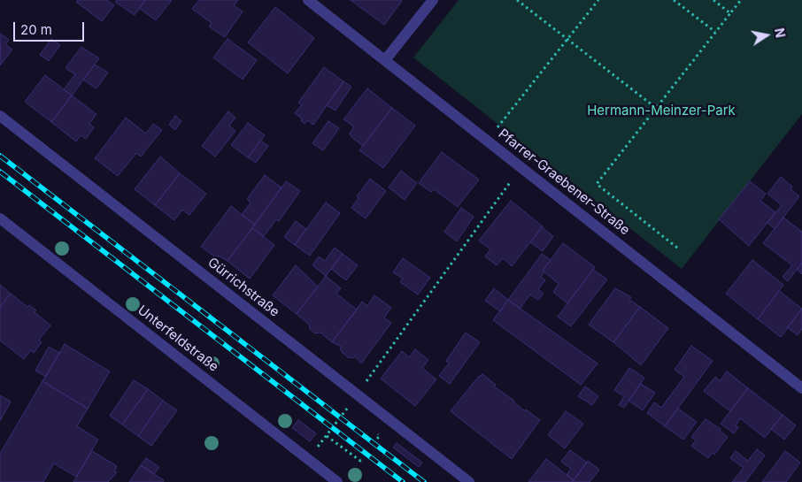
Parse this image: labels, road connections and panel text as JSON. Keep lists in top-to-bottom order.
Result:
{
  "streets": {
    "street": ["Pfarrer-Graebener-Straße", "Gürrichstraße", "Unterfeldstraße"]
  },
  "parks": ["Hermann-Meinzer-Park"],
  "scale_bar": "20 m",
  "north": "right"
}
